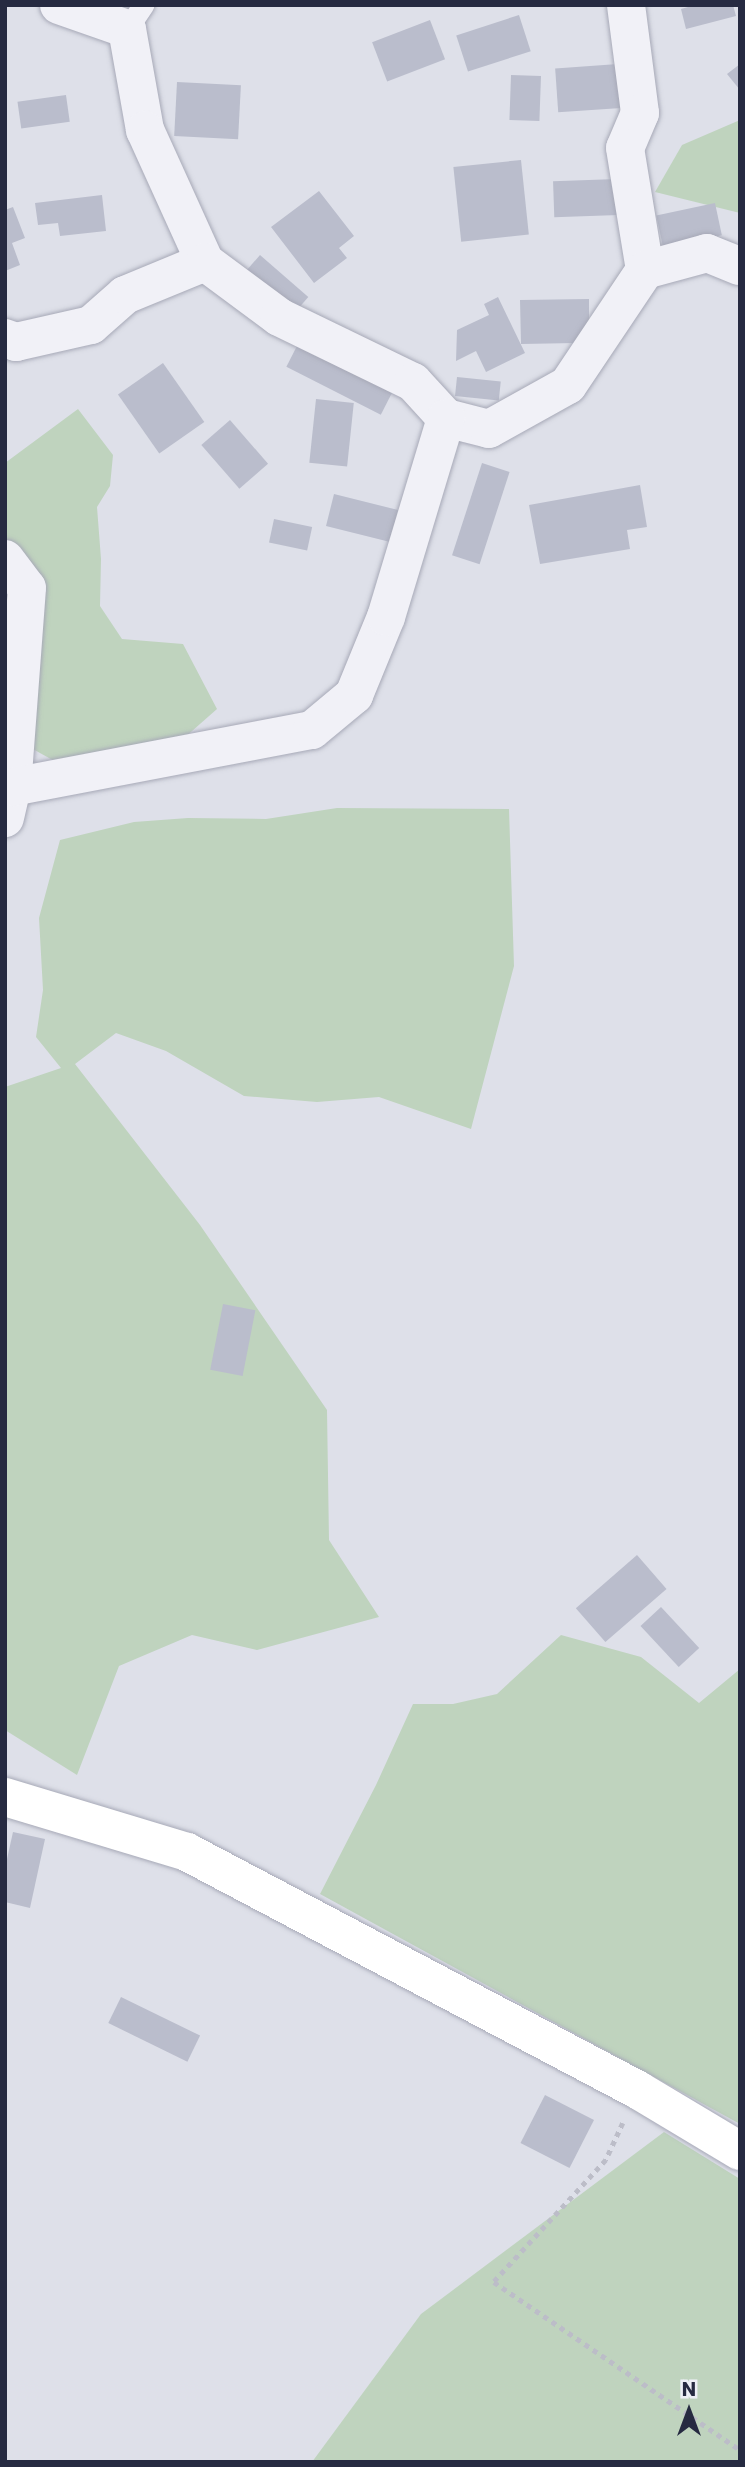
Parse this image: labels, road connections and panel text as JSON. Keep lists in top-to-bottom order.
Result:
{
  "north": "top"
}
